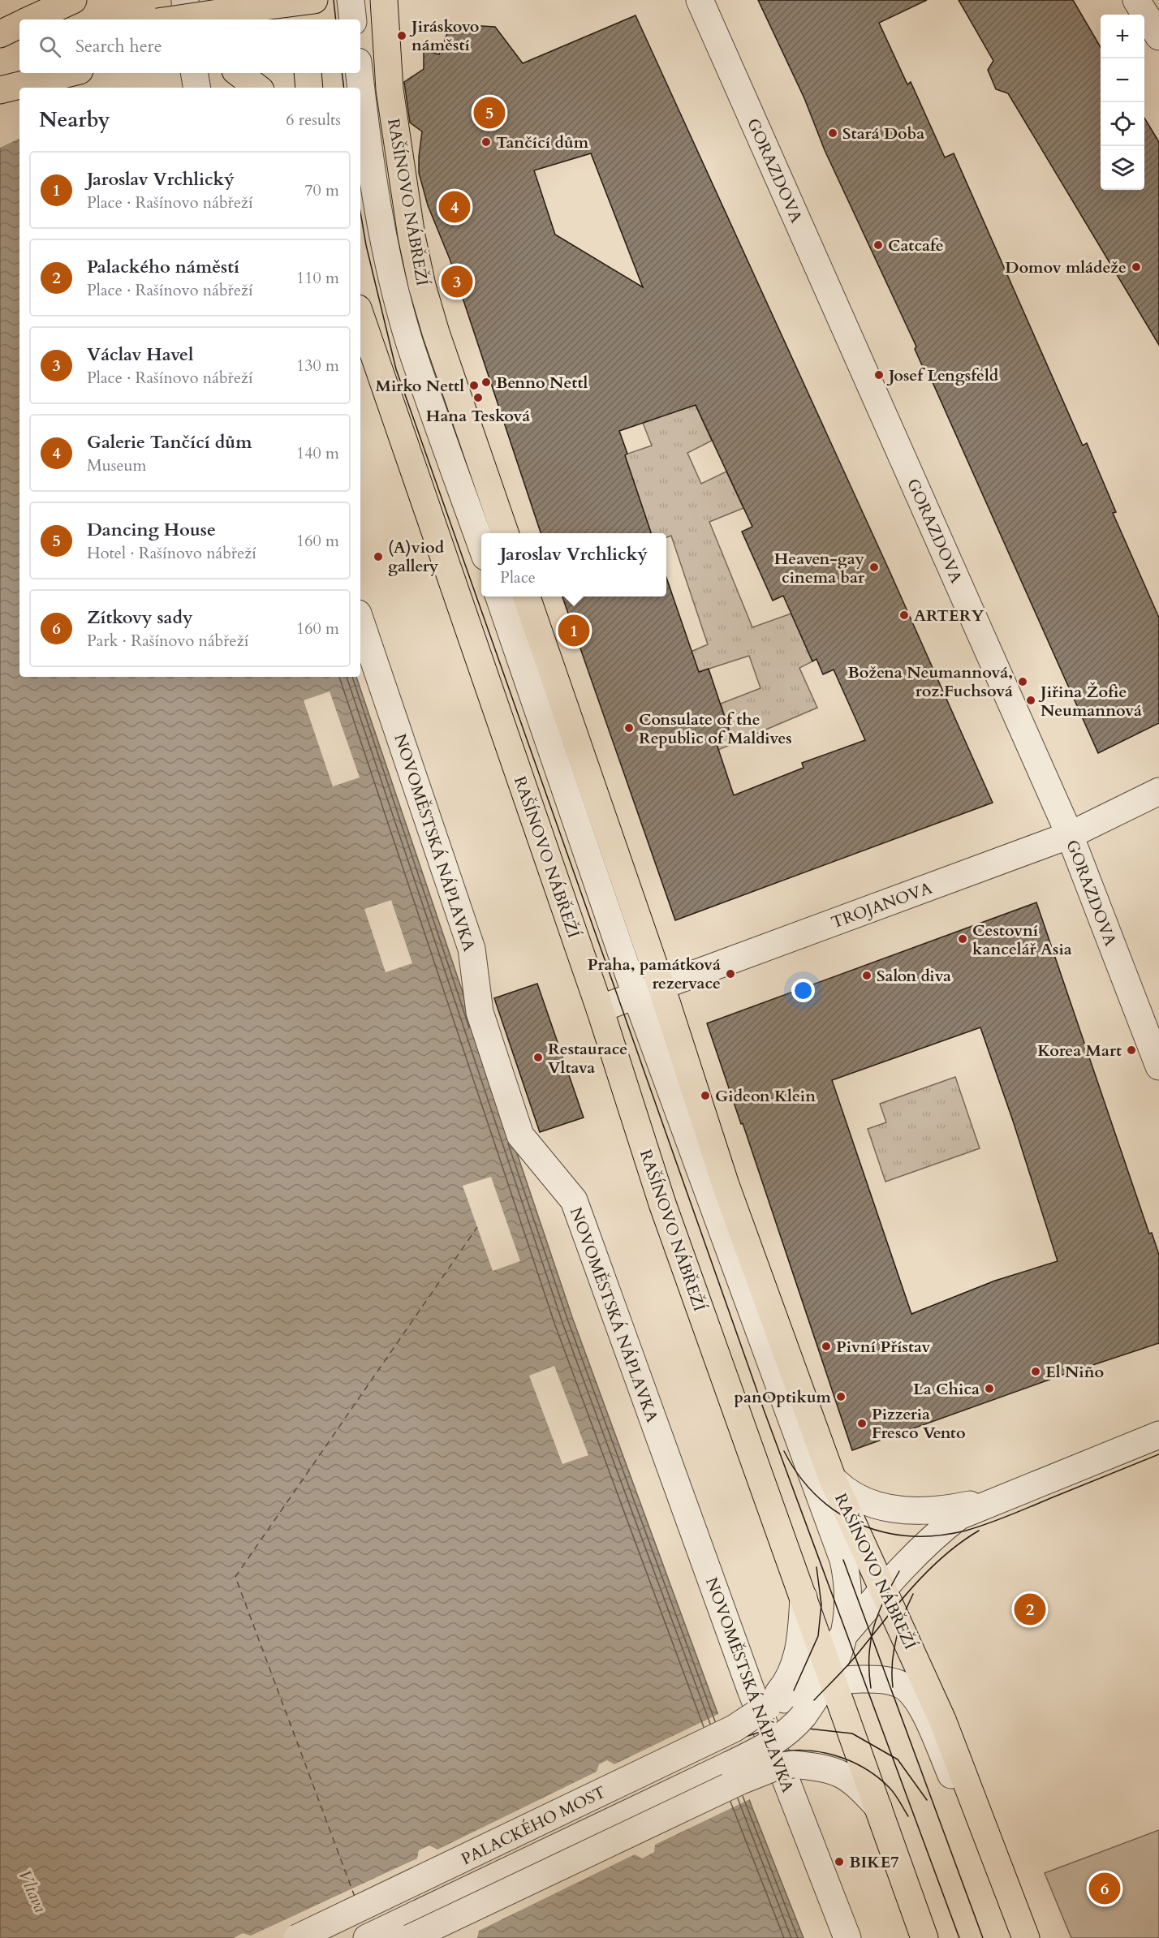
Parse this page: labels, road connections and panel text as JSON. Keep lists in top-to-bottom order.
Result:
{
  "streets": {
    "main road": ["RAŠÍNOVO NÁBŘEŽÍ"],
    "street": [
      "GORAZDOVA",
      "NOVOMĚSTSKÁ NÁPLAVKA",
      "TROJANOVA",
      "PALACKÉHO MOST"
    ]
  },
  "crossings": [
    ["GORAZDOVA", "TROJANOVA"],
    ["RAŠÍNOVO NÁBŘEŽÍ", "TROJANOVA"]
  ],
  "water": ["Vltava"],
  "places": [
    "Jiráskovo náměstí",
    "Stará Doba",
    "Tančící dům",
    "Catcafe",
    "Domov mládeže",
    "Josef Lengsfeld",
    "Benno Nettl",
    "Mirko Nettl",
    "Hana Tesková",
    "(A)viod gallery",
    "Heaven-gay cinema bar",
    "ARTERY",
    "Božena Neumannová, roz.Fuchsová",
    "Jiřina Žofie Neumannová",
    "Consulate of the Republic of Maldives",
    "Cestovní kancelář Asia",
    "Praha, památková rezervace",
    "Salon diva",
    "Korea Mart",
    "Restaurace Vltava",
    "Gideon Klein",
    "Pivní Přístav",
    "El Niño",
    "La Chica",
    "panOptikum",
    "Pizzeria Fresco Vento",
    "BIKE7"
  ],
  "page": {
    "map_buttons": ["+", "−"],
    "search": "Search here",
    "heading": ["Nearby", "6 results"],
    "pins": [
      "5",
      "4",
      "3",
      "1",
      "2",
      "6"
    ],
    "list": [
      {
        "mark": "1",
        "name": "Jaroslav Vrchlický",
        "note": "Place · Rašínovo nábřeží",
        "value": "70 m"
      },
      {
        "mark": "2",
        "name": "Palackého náměstí",
        "note": "Place · Rašínovo nábřeží",
        "value": "110 m"
      },
      {
        "mark": "3",
        "name": "Václav Havel",
        "note": "Place · Rašínovo nábřeží",
        "value": "130 m"
      },
      {
        "mark": "4",
        "name": "Galerie Tančící dům",
        "note": "Museum",
        "value": "140 m"
      },
      {
        "mark": "5",
        "name": "Dancing House",
        "note": "Hotel · Rašínovo nábřeží",
        "value": "160 m"
      },
      {
        "mark": "6",
        "name": "Zítkovy sady",
        "note": "Park · Rašínovo nábřeží",
        "value": "160 m"
      }
    ],
    "popup": ["Jaroslav Vrchlický", "Place"]
  }
}
